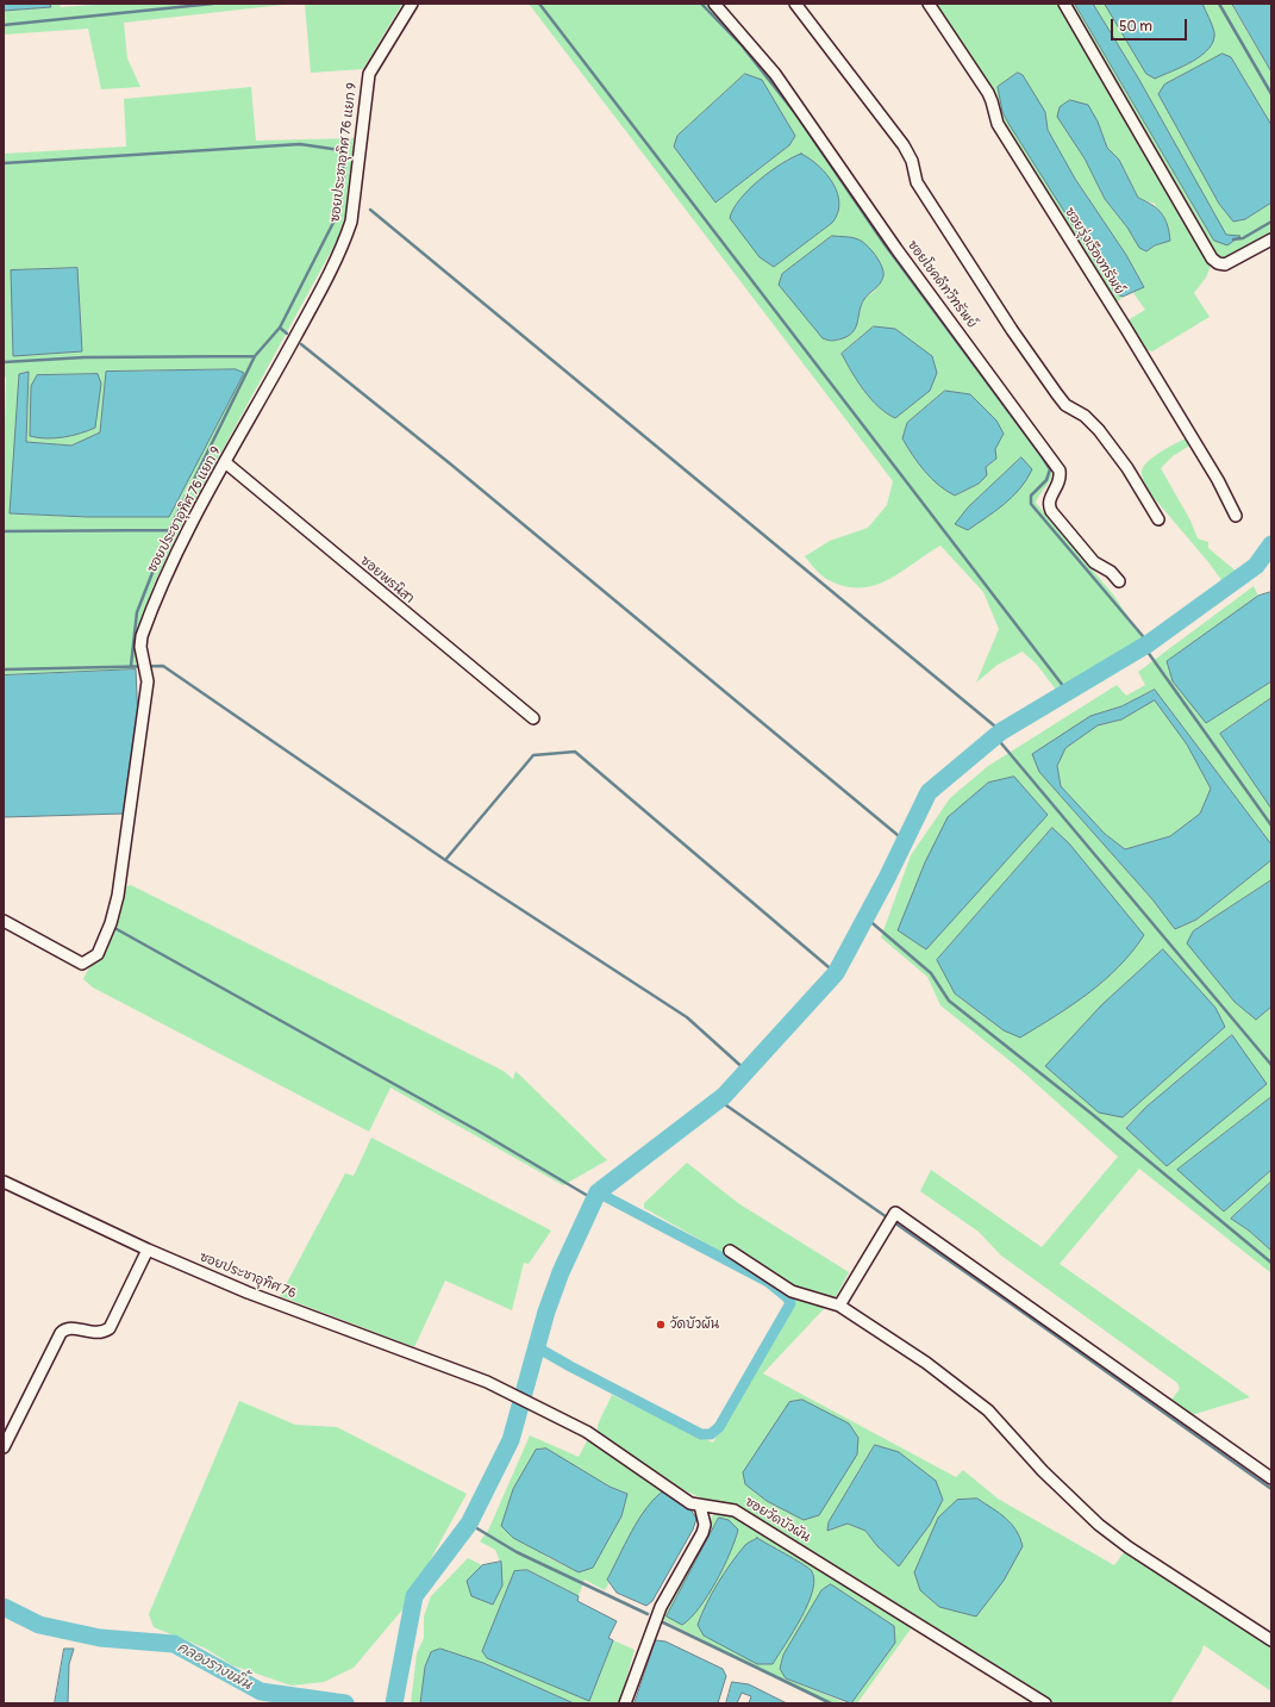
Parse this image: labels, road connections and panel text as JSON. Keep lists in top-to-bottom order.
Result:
{
  "streets": {
    "street": [
      "ซอยประชาอุทิศ 76 แยก 9",
      "ซอยรุ่งเรืองทรัพย์",
      "ซอยโชคดีทวีทรัพย์",
      "ซอยพรนิสา",
      "ซอยประชาอุทิศ 76",
      "ซอยวัดบัวผัน"
    ]
  },
  "crossings": [
    ["ซอยประชาอุทิศ 76 แยก 9", "ซอยพรนิสา"],
    ["ซอยประชาอุทิศ 76", "ซอยวัดบัวผัน"]
  ],
  "water": ["คลองรางขมิ้น"],
  "places": ["วัดบัวผัน"],
  "scale_bar": "50 m"
}
